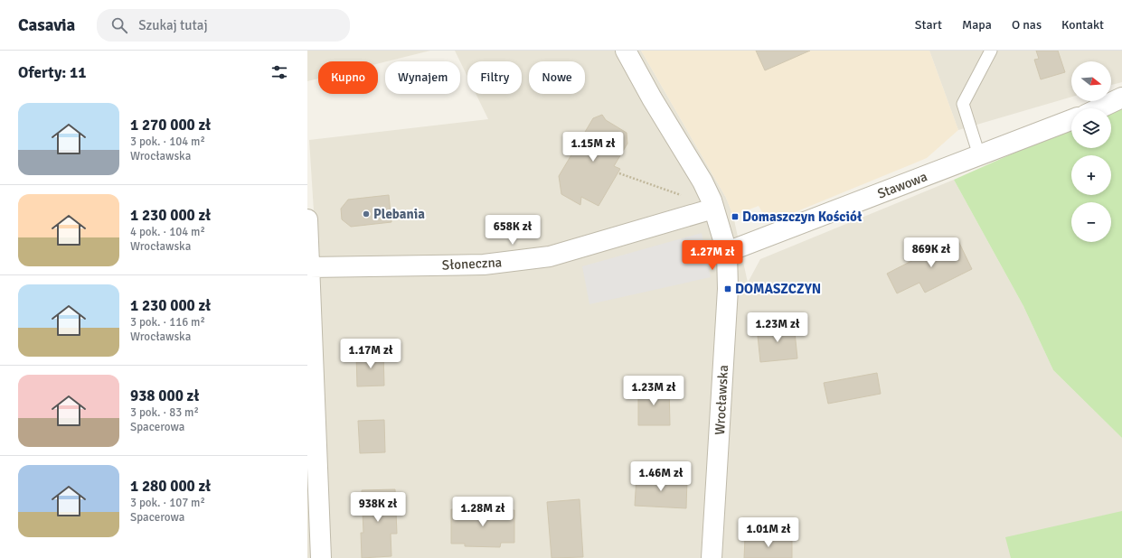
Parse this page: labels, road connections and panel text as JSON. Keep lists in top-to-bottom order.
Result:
{
  "streets": {
    "street": ["Stawowa", "Słoneczna", "Wrocławska"]
  },
  "crossings": [
    ["Stawowa", "Wrocławska"],
    ["Słoneczna", "Wrocławska"]
  ],
  "places": {
    "other": ["Plebania"],
    "transit": ["Domaszczyn Kościół", "DOMASZCZYN"]
  },
  "north": "right",
  "page": {
    "header": "Casavia",
    "search": "Szukaj tutaj",
    "nav": [
      "Start",
      "Mapa",
      "O nas",
      "Kontakt"
    ],
    "heading": "Oferty: 11",
    "map_buttons": ["+", "−"],
    "chip": [
      "Kupno",
      "Wynajem",
      "Filtry",
      "Nowe"
    ],
    "list": [
      {
        "name": "1 270 000 zł",
        "note": "3 pok. · 104 m² · Wrocławska"
      },
      {
        "name": "1 230 000 zł",
        "note": "4 pok. · 104 m² · Wrocławska"
      },
      {
        "name": "1 230 000 zł",
        "note": "3 pok. · 116 m² · Wrocławska"
      },
      {
        "name": "938 000 zł",
        "note": "3 pok. · 83 m² · Spacerowa"
      },
      {
        "name": "1 280 000 zł",
        "note": "3 pok. · 107 m² · Spacerowa"
      }
    ],
    "price": [
      "1.15M zł",
      "658K zł",
      "869K zł",
      "1.27M zł",
      "1.23M zł",
      "1.17M zł",
      "1.23M zł",
      "1.46M zł",
      "938K zł",
      "1.28M zł",
      "1.01M zł"
    ]
  }
}
